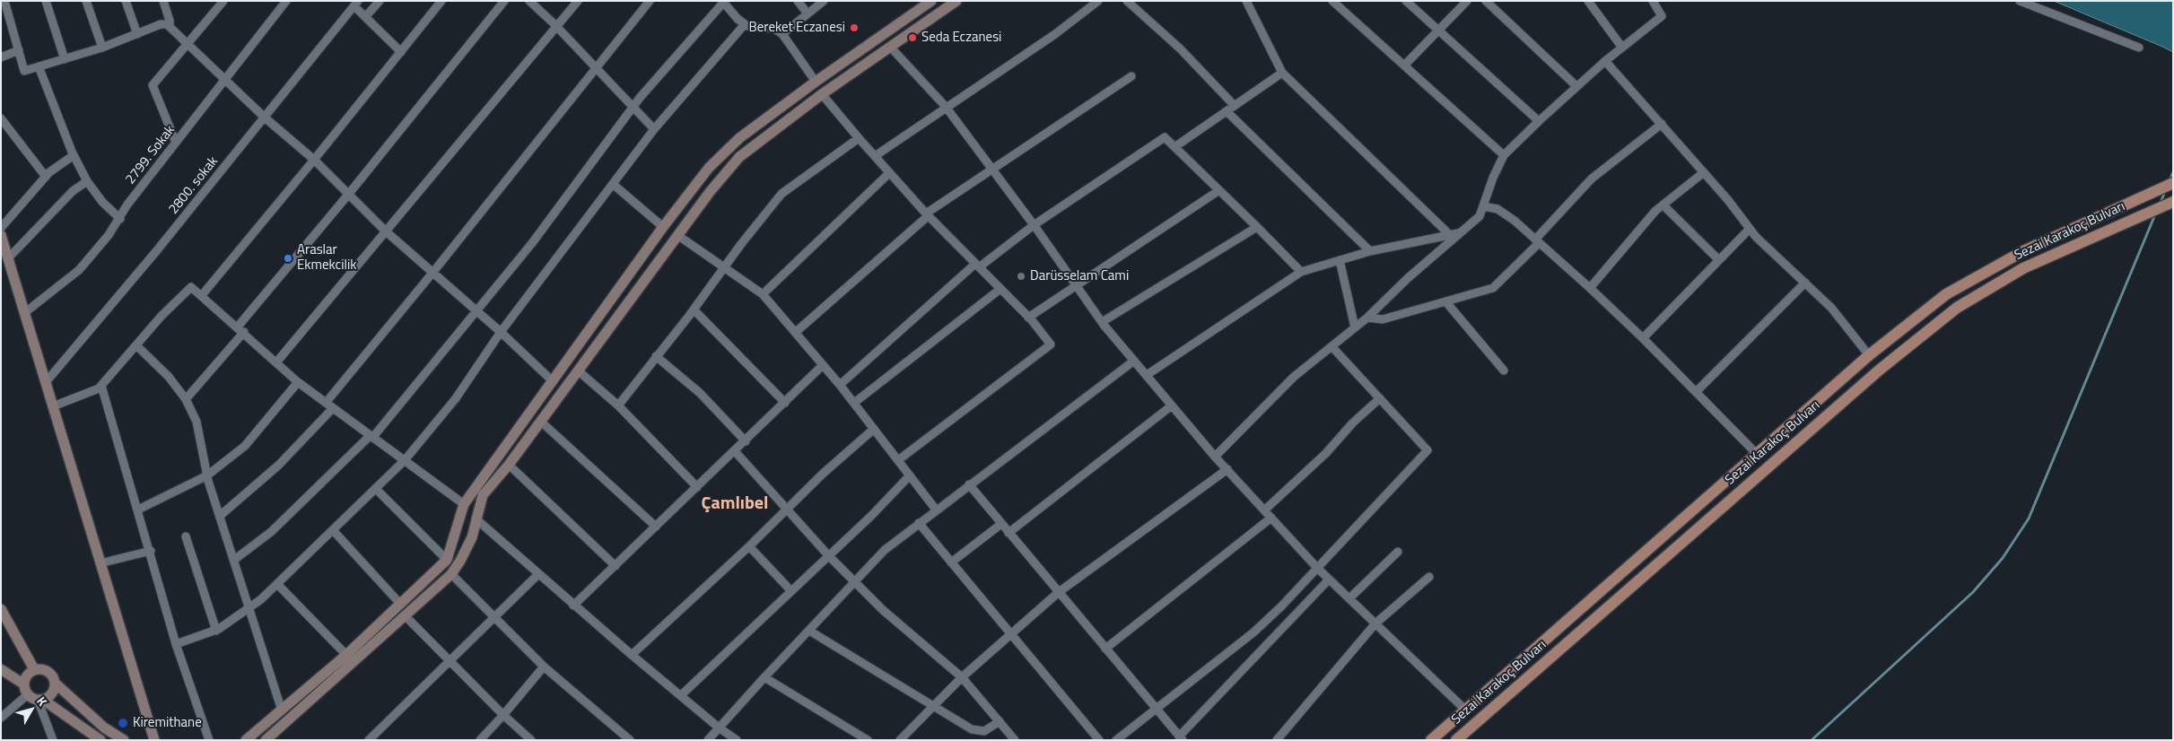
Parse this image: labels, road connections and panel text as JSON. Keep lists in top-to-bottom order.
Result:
{
  "streets": {
    "main road": ["Sezai Karakoç Bulvarı"],
    "street": ["2799. Sokak", "2800. sokak"]
  },
  "districts": ["Çamlıbel"],
  "places": [
    "Bereket Eczanesi",
    "Seda Eczanesi",
    "Araslar Ekmekcilik",
    "Darüsselam Cami",
    "Kiremithane"
  ],
  "north": "top right"
}
